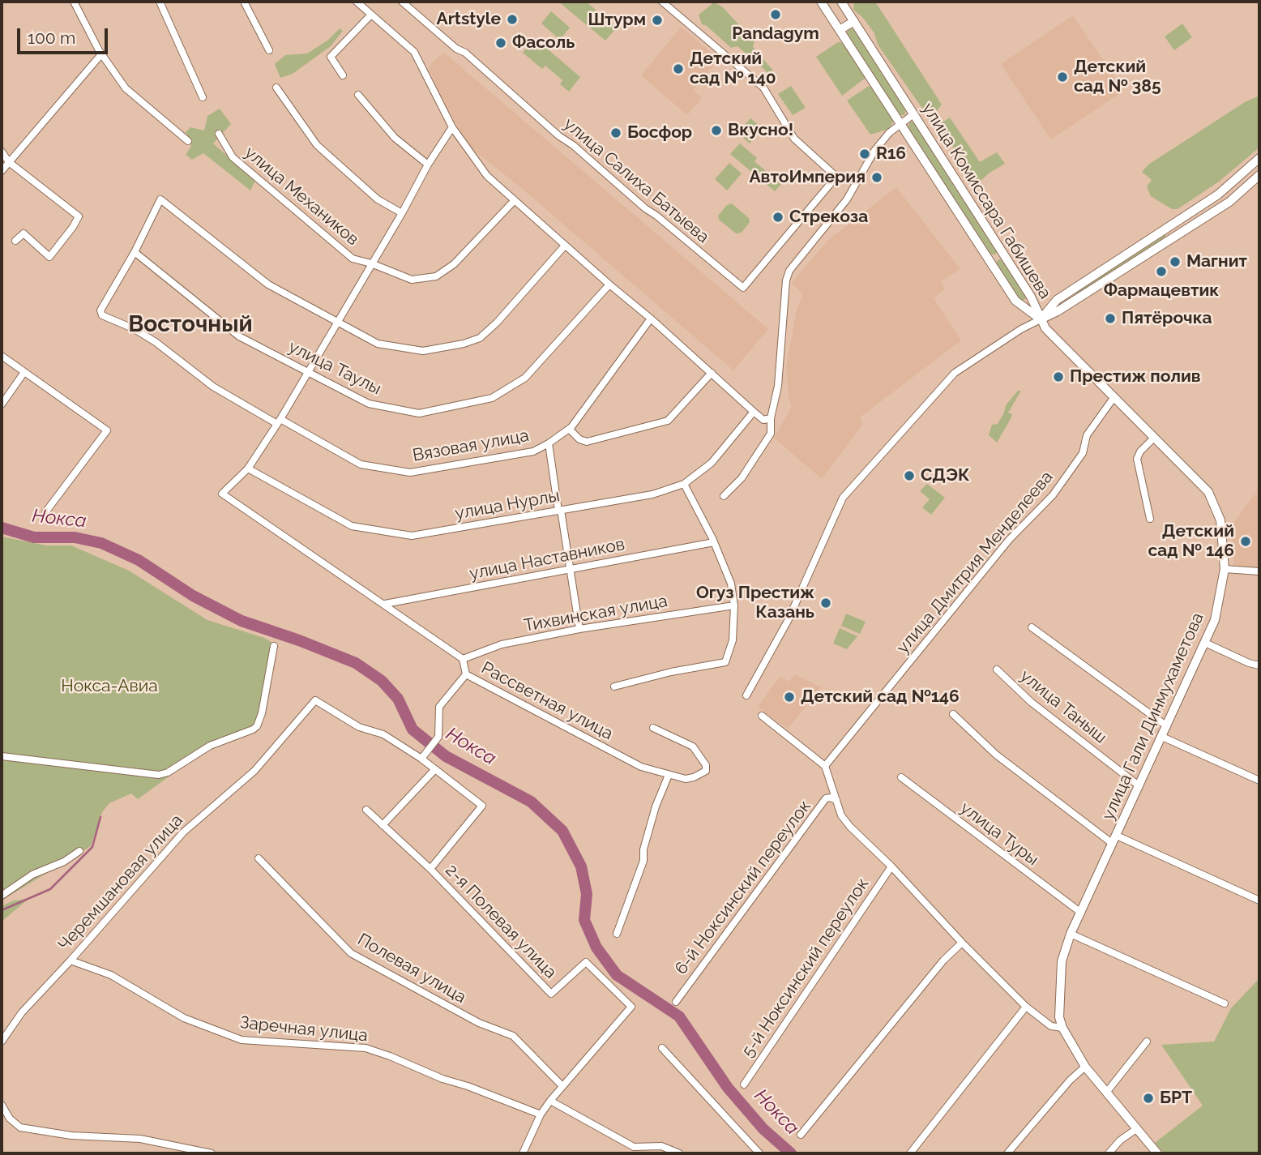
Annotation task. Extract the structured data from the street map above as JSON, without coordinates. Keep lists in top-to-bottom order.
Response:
{
  "streets": {
    "street": [
      "улица Салиха Батыева",
      "улица Механиков",
      "улица Комиссара Габишева",
      "улица Таулы",
      "Вязовая улица",
      "улица Нурлы",
      "улица Наставников",
      "улица Дмитрия Менделеева",
      "Тихвинская улица",
      "Рассветная улица",
      "улица Таныш",
      "улица Гали Динмухаметова",
      "улица Туры",
      "Черемшановая улица",
      "6-й Ноксинский переулок",
      "2-я Полевая улица",
      "5-й Ноксинский переулок",
      "Полевая улица",
      "Заречная улица"
    ]
  },
  "crossings": [
    ["улица Комиссара Габишева", "улица Гали Динмухаметова"],
    ["улица Таулы", "Вязовая улица"],
    ["улица Нурлы", "Рассветная улица"],
    ["улица Наставников", "Рассветная улица"],
    ["улица Дмитрия Менделеева", "улица Гали Динмухаметова"],
    ["Тихвинская улица", "Рассветная улица"],
    ["улица Таныш", "улица Гали Динмухаметова"],
    ["улица Гали Динмухаметова", "улица Туры"],
    ["Черемшановая улица", "2-я Полевая улица"],
    ["Черемшановая улица", "Заречная улица"],
    ["2-я Полевая улица", "Полевая улица"]
  ],
  "districts": ["Восточный"],
  "water": ["Нокса"],
  "parks": ["Нокса-Авиа"],
  "places": [
    "Pandagym",
    "Artstyle",
    "Штурм",
    "Фасоль",
    "Детский сад № 140",
    "Детский сад № 385",
    "Вкусно!",
    "Босфор",
    "R16",
    "АвтоИмперия",
    "Стрекоза",
    "Магнит",
    "Фармацевтик",
    "Пятёрочка",
    "Престиж полив",
    "СДЭК",
    "Детский сад № 146",
    "Огуз Престиж Казань",
    "Детский сад №146",
    "БРТ"
  ],
  "scale_bar": "100 m"
}
